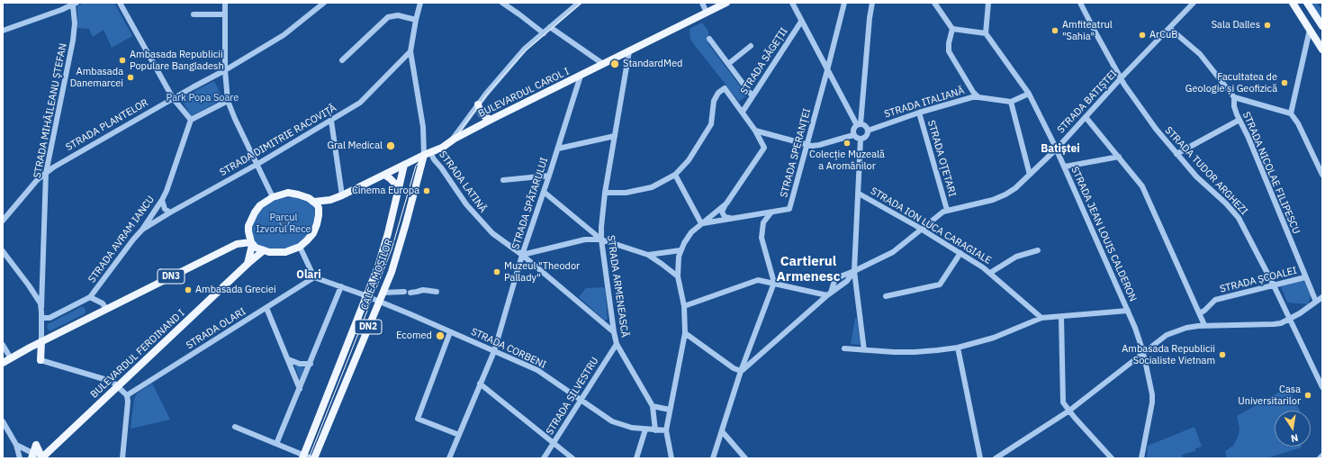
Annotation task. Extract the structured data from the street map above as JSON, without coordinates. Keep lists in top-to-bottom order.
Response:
{
  "streets": {
    "main road": [
      "BULEVARDUL CAROL I",
      "CALEA MOȘILOR",
      "DN3",
      "DN2",
      "BULEVARDUL FERDINAND I"
    ],
    "street": [
      "STRADA SĂGEȚII",
      "STRADA BATIȘTEI",
      "STRADA ITALIANĂ",
      "STRADA MIHĂILEANU ȘTEFAN",
      "STRADA PLANTELOR",
      "STRADA DIMITRIE RACOVIȚĂ",
      "STRADA SPERANȚEI",
      "STRADA OȚETARI",
      "STRADA TUDOR ARGHEZI",
      "STRADA NICOLAE FILIPESCU",
      "STRADA LATINĂ",
      "STRADA SPĂTARULUI",
      "STRADA ION LUCA CARAGIALE",
      "STRADA JEAN LOUIS CALDERON",
      "STRADA AVRAM IANCU",
      "STRADA ȘCOALEI",
      "STRADA ARMENEASCĂ",
      "STRADA OLARI",
      "STRADA CORBENI",
      "STRADA SILVESTRU"
    ]
  },
  "crossings": [
    ["BULEVARDUL CAROL I", "STRADA LATINĂ"],
    ["BULEVARDUL CAROL I", "STRADA SPĂTARULUI"],
    ["BULEVARDUL CAROL I", "CALEA MOȘILOR"],
    ["BULEVARDUL CAROL I", "DN3"],
    ["BULEVARDUL CAROL I", "STRADA ARMENEASCĂ"],
    ["BULEVARDUL CAROL I", "BULEVARDUL FERDINAND I"],
    ["STRADA BATIȘTEI", "STRADA OȚETARI"],
    ["STRADA BATIȘTEI", "STRADA TUDOR ARGHEZI"],
    ["STRADA BATIȘTEI", "STRADA NICOLAE FILIPESCU"],
    ["STRADA BATIȘTEI", "STRADA ION LUCA CARAGIALE"],
    ["STRADA BATIȘTEI", "STRADA JEAN LOUIS CALDERON"],
    ["STRADA ITALIANĂ", "STRADA OȚETARI"],
    ["STRADA MIHĂILEANU ȘTEFAN", "STRADA PLANTELOR"],
    ["STRADA MIHĂILEANU ȘTEFAN", "STRADA AVRAM IANCU"],
    ["STRADA MIHĂILEANU ȘTEFAN", "DN3"],
    ["STRADA DIMITRIE RACOVIȚĂ", "STRADA AVRAM IANCU"],
    ["STRADA TUDOR ARGHEZI", "STRADA ȘCOALEI"],
    ["STRADA NICOLAE FILIPESCU", "STRADA ȘCOALEI"],
    ["STRADA LATINĂ", "STRADA SPĂTARULUI"],
    ["STRADA LATINĂ", "CALEA MOȘILOR"],
    ["STRADA LATINĂ", "STRADA ARMENEASCĂ"],
    ["STRADA SPĂTARULUI", "STRADA CORBENI"],
    ["CALEA MOȘILOR", "STRADA CORBENI"],
    ["DN3", "BULEVARDUL FERDINAND I"],
    ["STRADA ARMENEASCĂ", "STRADA CORBENI"],
    ["STRADA ARMENEASCĂ", "STRADA SILVESTRU"],
    ["STRADA CORBENI", "STRADA SILVESTRU"]
  ],
  "districts": ["Batiștei", "Cartierul Armenesc", "Olari"],
  "parks": ["Park Popa Soare", "Parcul Izvorul Rece"],
  "places": [
    "Sala Dalles",
    "Amfiteatrul \"Sahia\"",
    "ArCuB",
    "Ambasada Republicii Populare Bangladesh",
    "StandardMed",
    "Ambasada Danemarcei",
    "Facultatea de Geologie și Geofizică",
    "Colecție Muzeală a Aromânilor",
    "Gral Medical",
    "Cinema Europa",
    "Muzeul \"Theodor Pallady\"",
    "Ambasada Greciei",
    "Ecomed",
    "Ambasada Republicii Socialiste Vietnam",
    "Casa Universitarilor"
  ],
  "north": "bottom"
}
